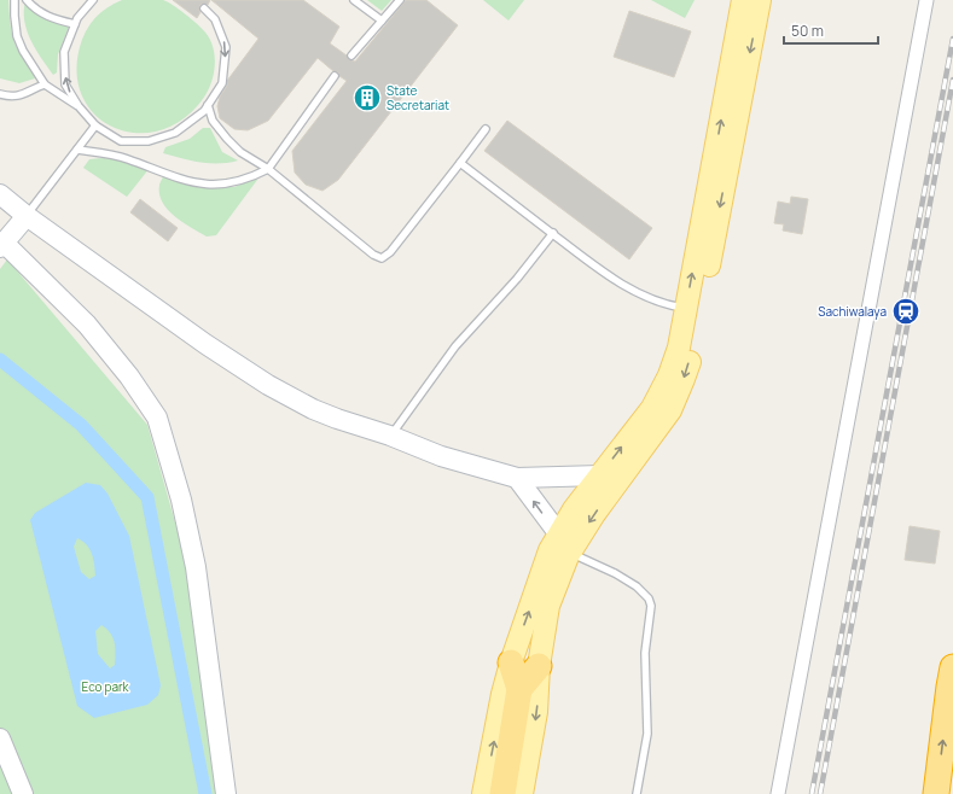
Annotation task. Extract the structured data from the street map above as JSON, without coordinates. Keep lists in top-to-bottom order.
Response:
{
  "parks": ["Eco park"],
  "places": {
    "building": ["State Secretariat"],
    "station": ["Sachiwalaya"]
  },
  "scale_bar": "50 m"
}
